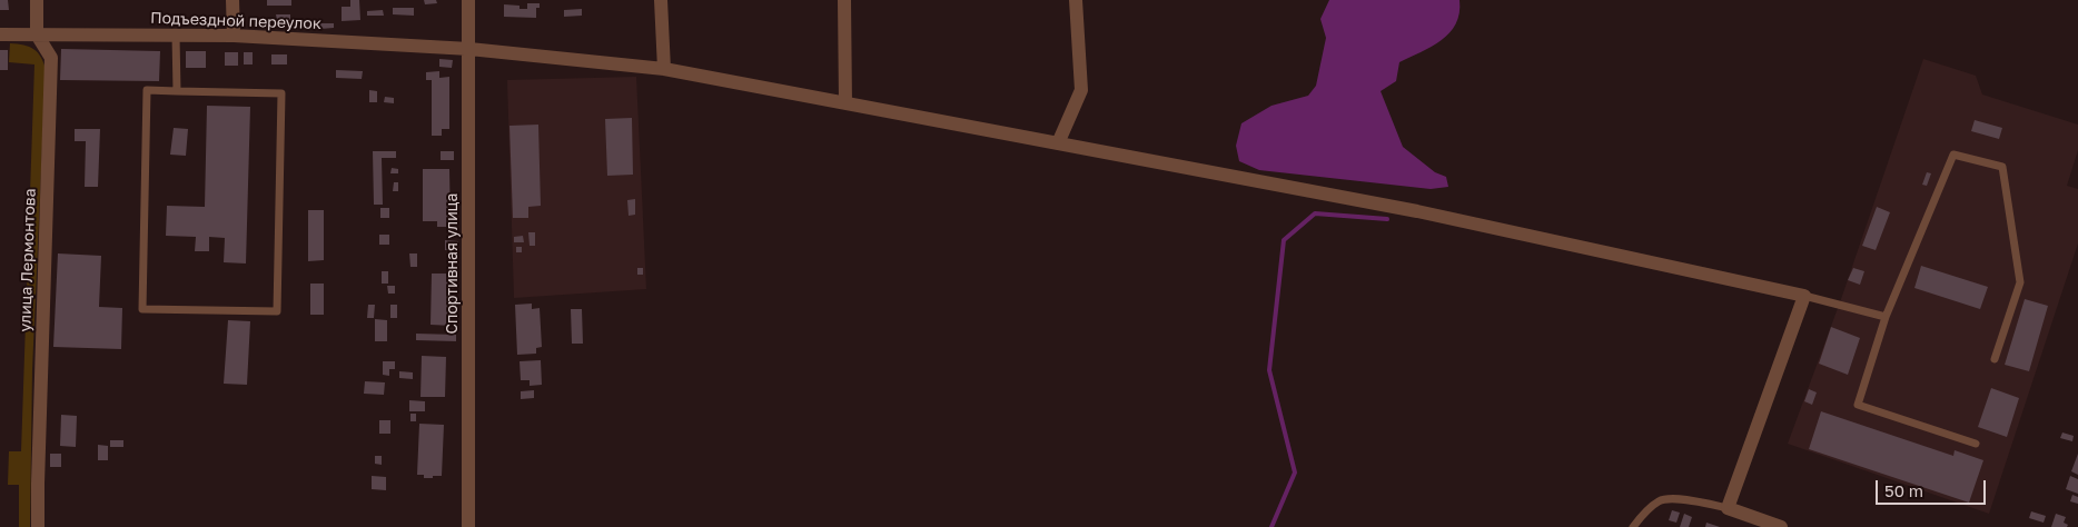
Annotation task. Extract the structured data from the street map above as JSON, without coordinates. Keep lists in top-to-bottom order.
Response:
{
  "streets": {
    "street": ["Подъездной переулок", "улица Лермонтова", "Спортивная улица"]
  },
  "crossings": [
    ["Подъездной переулок", "улица Лермонтова"],
    ["Подъездной переулок", "Спортивная улица"]
  ],
  "scale_bar": "50 m"
}
